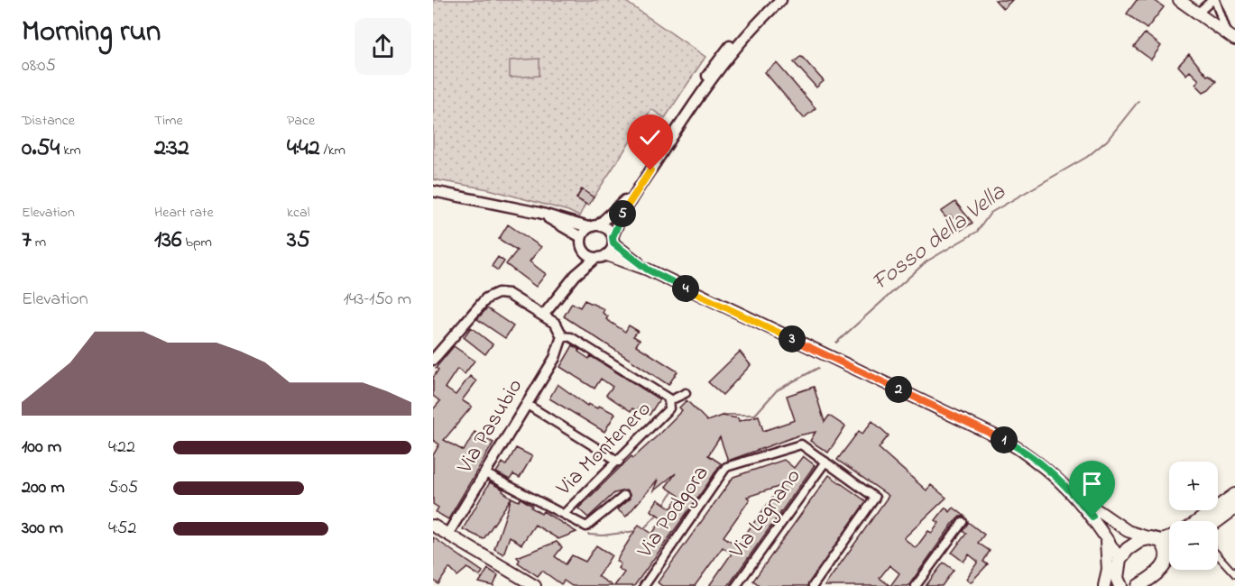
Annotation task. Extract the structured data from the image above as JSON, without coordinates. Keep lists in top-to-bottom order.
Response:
{
  "streets": {
    "street": [
      "Via Pasubio",
      "Via Montenero",
      "Via Podgora",
      "Via Legnano"
    ]
  },
  "crossings": [
    ["Via Podgora", "Via Legnano"]
  ],
  "water": ["Fosso della Vella"],
  "page": {
    "heading": ["Morning run", "08:05"],
    "stats": [
      ["Distance", "0.54 km"],
      ["Time", "2:32"],
      ["Pace", "4:42 /km"],
      ["Elevation", "7 m"],
      ["Heart rate", "136 bpm"],
      ["kcal", "35"]
    ],
    "pins": [
      "5",
      "4",
      "3",
      "2",
      "1"
    ],
    "chart": ["Elevation", "143–150 m"],
    "list": [
      {
        "name": "100 m",
        "note": "4:22"
      },
      {
        "name": "200 m",
        "note": "5:05"
      },
      {
        "name": "300 m",
        "note": "4:52"
      }
    ],
    "map_buttons": ["+", "−"]
  }
}
